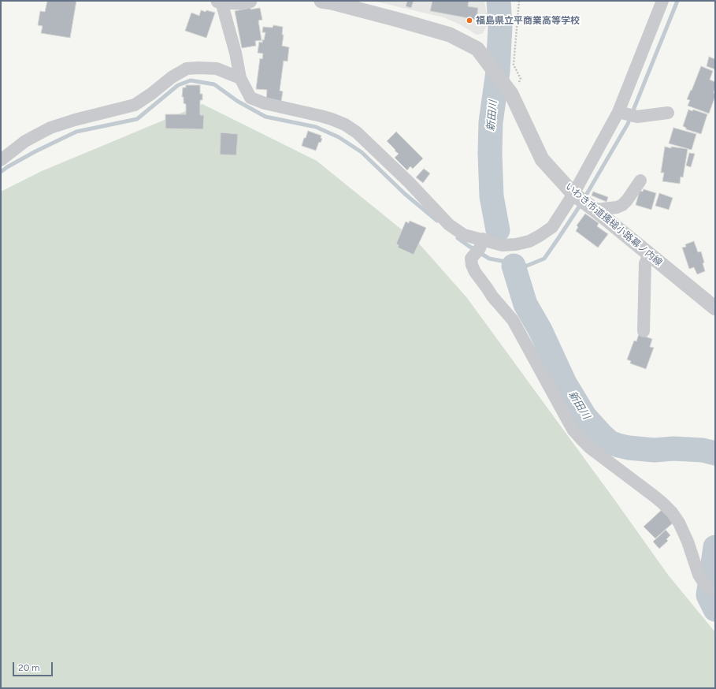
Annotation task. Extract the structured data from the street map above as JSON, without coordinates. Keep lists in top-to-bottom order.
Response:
{
  "streets": {
    "street": ["いわき市道搔槌小路幕ノ内線"]
  },
  "water": ["新田川"],
  "places": ["福島県立平商業高等学校"],
  "scale_bar": "20 m"
}
